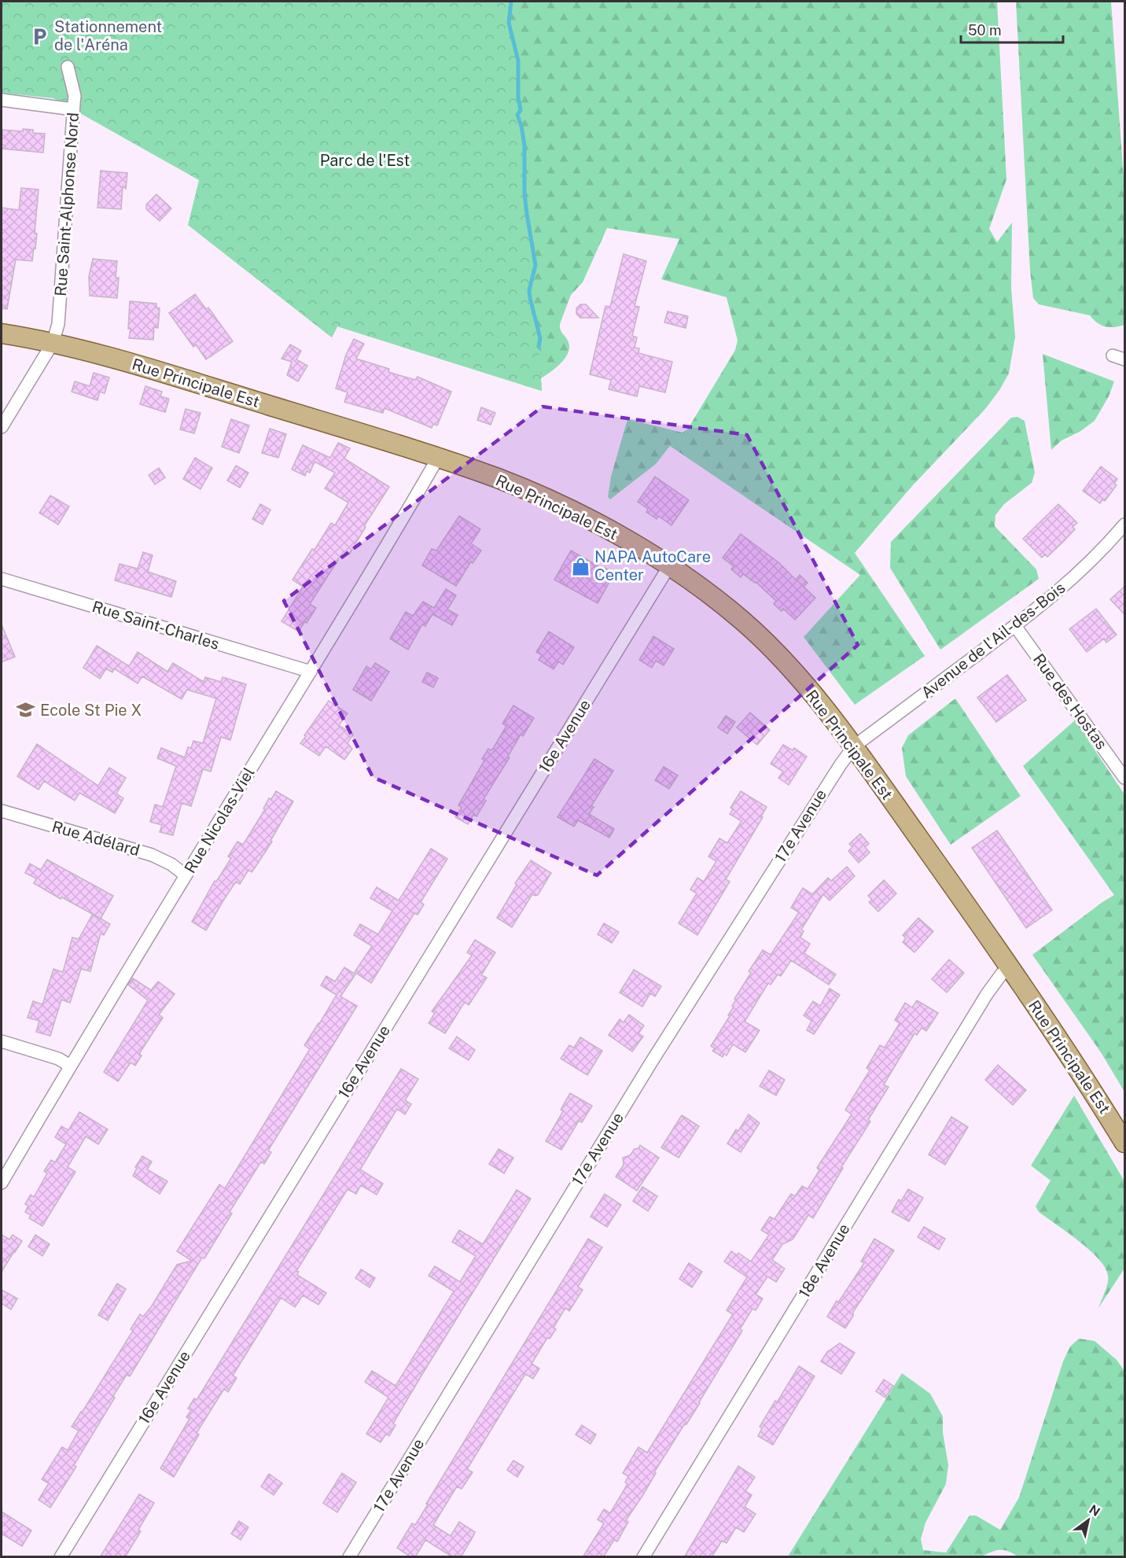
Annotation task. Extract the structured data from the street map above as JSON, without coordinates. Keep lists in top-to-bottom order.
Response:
{
  "streets": {
    "main road": ["Rue Principale Est"],
    "street": [
      "Rue Saint-Alphonse Nord",
      "Rue Saint-Charles",
      "Avenue de l'Ail-des-Bois",
      "Rue des Hostas",
      "16e Avenue",
      "Rue Nicolas-Viel",
      "17e Avenue",
      "Rue Adélard",
      "18e Avenue"
    ]
  },
  "crossings": [
    ["Rue Saint-Alphonse Nord", "Rue Principale Est"],
    ["Rue Principale Est", "Avenue de l'Ail-des-Bois"],
    ["Rue Principale Est", "16e Avenue"],
    ["Rue Principale Est", "Rue Nicolas-Viel"],
    ["Rue Principale Est", "17e Avenue"],
    ["Rue Principale Est", "18e Avenue"],
    ["Rue Saint-Charles", "Rue Nicolas-Viel"],
    ["Avenue de l'Ail-des-Bois", "Rue des Hostas"],
    ["Avenue de l'Ail-des-Bois", "17e Avenue"],
    ["Rue Nicolas-Viel", "Rue Adélard"]
  ],
  "parks": ["Parc de l'Est"],
  "places": {
    "parking": ["Stationnement de l'Aréna"],
    "shop": ["NAPA AutoCare Center"],
    "school or university": ["Ecole St Pie X"]
  },
  "scale_bar": "50 m",
  "north": "top right"
}
